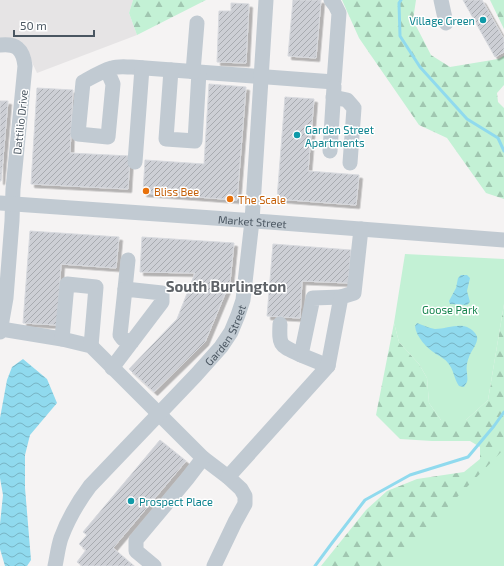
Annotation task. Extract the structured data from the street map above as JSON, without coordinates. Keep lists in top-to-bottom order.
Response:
{
  "streets": {
    "street": ["Dattilio Drive", "Market Street", "Garden Street"]
  },
  "crossings": [
    ["Dattilio Drive", "Market Street"],
    ["Market Street", "Garden Street"]
  ],
  "districts": ["South Burlington"],
  "parks": ["Goose Park"],
  "places": [
    "Village Green",
    "Garden Street Apartments",
    "Bliss Bee",
    "The Scale",
    "Prospect Place"
  ],
  "scale_bar": "50 m"
}
